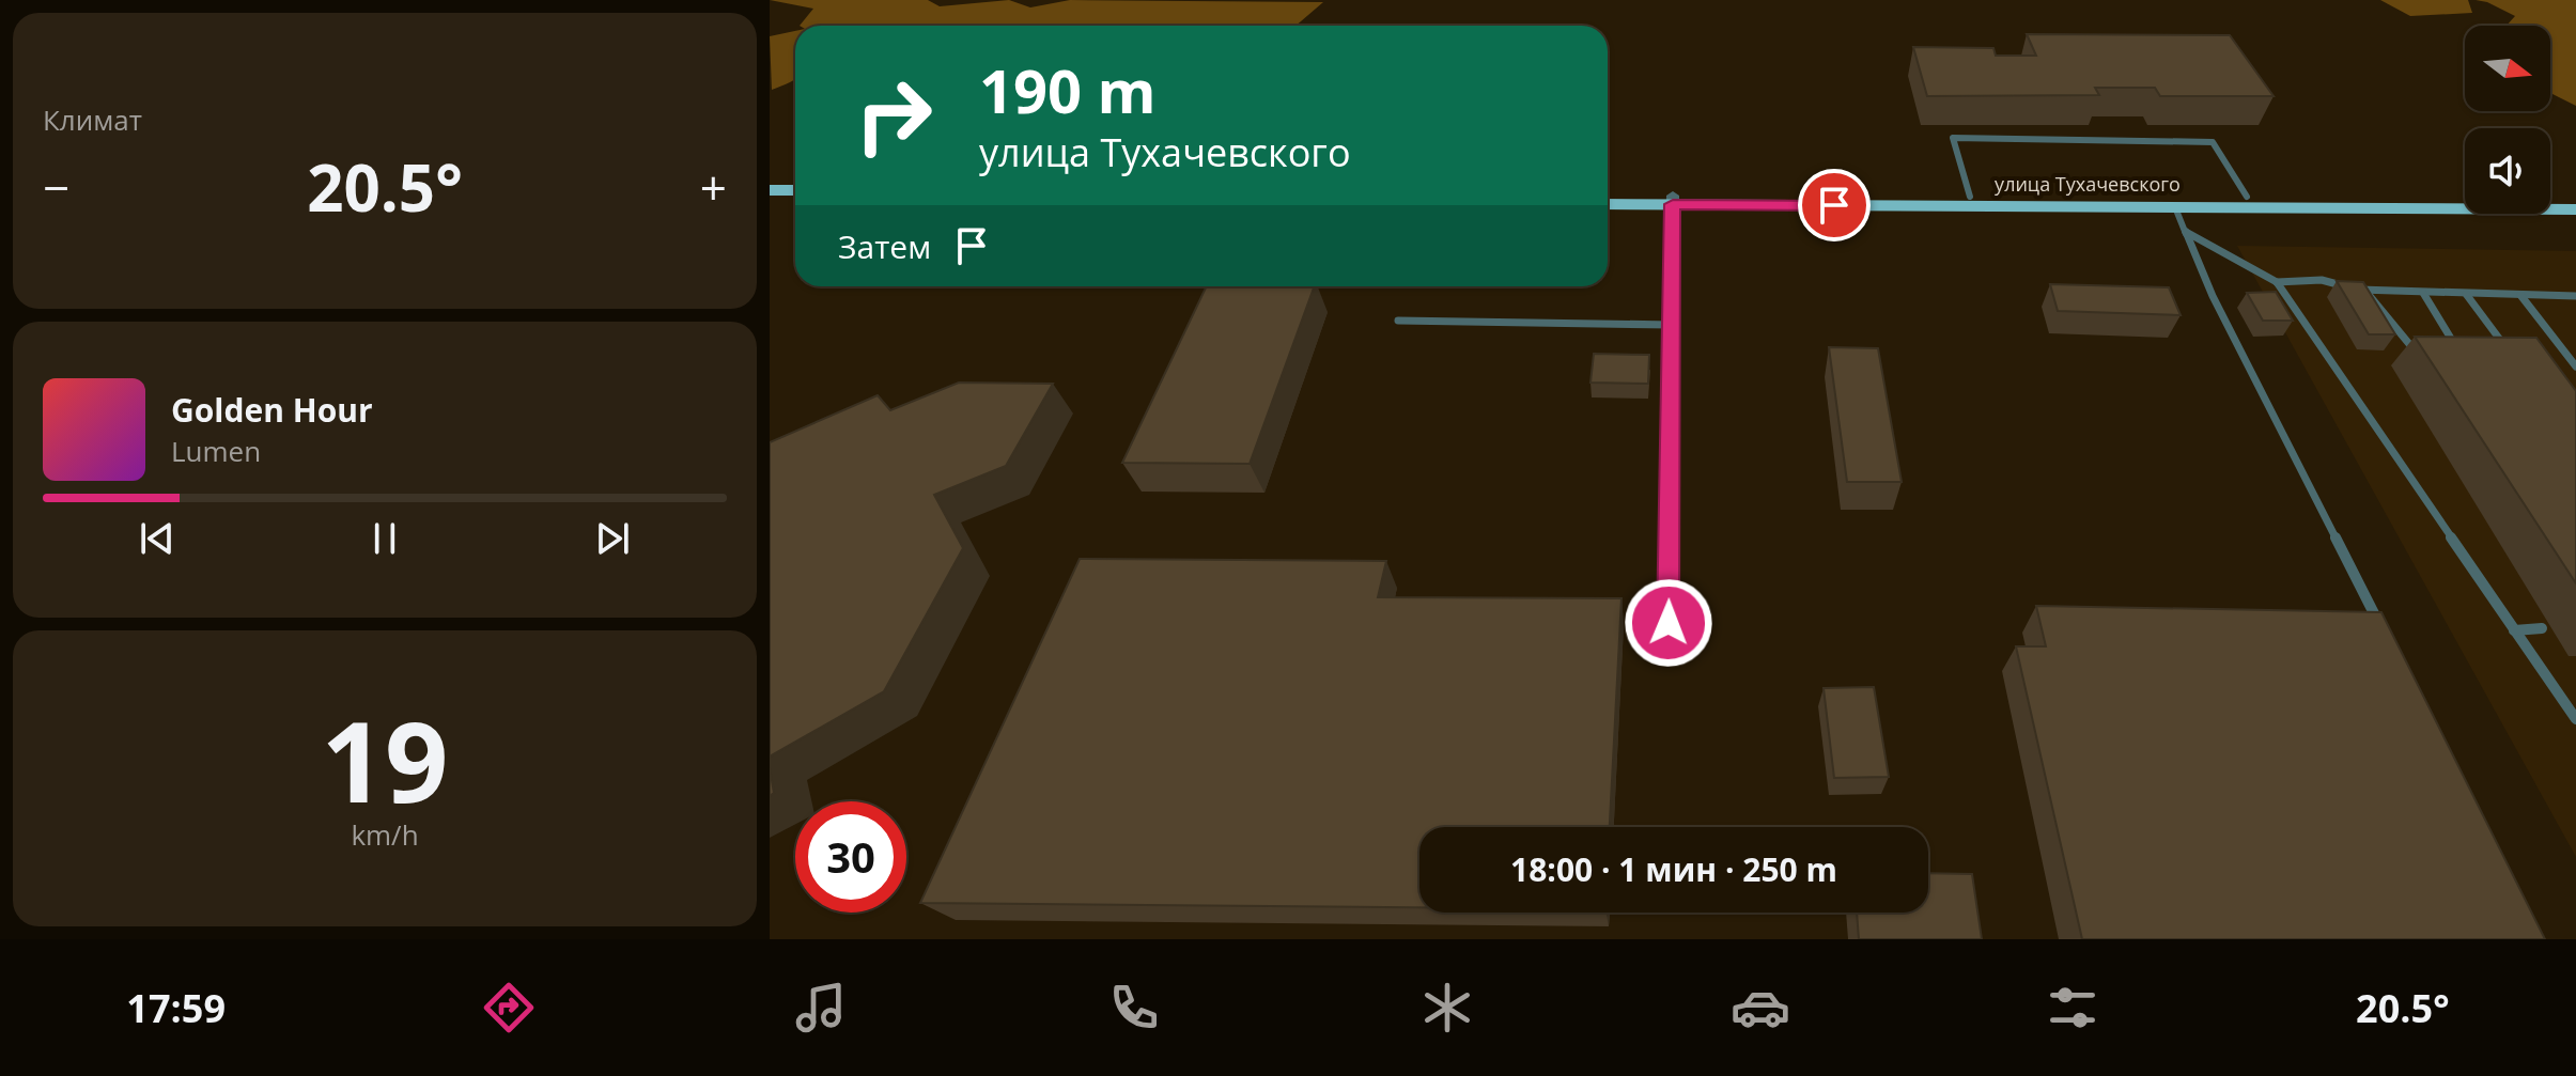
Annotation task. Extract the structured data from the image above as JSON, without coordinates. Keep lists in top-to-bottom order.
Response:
{
  "streets": {
    "main road": ["улица Тухачевского"]
  },
  "north": "right",
  "page": {
    "tile": [
      "Климат",
      ["19", "km/h"]
    ],
    "turn": ["190 m", "улица Тухачевского"],
    "heat": ["−", "20.5°", "+"],
    "then": "Затем",
    "song": ["Golden Hour", "Lumen"],
    "limit": "30",
    "trip": "18:00 · 1 мин · 250 m",
    "tabs": ["17:59", "20.5°"]
  }
}
